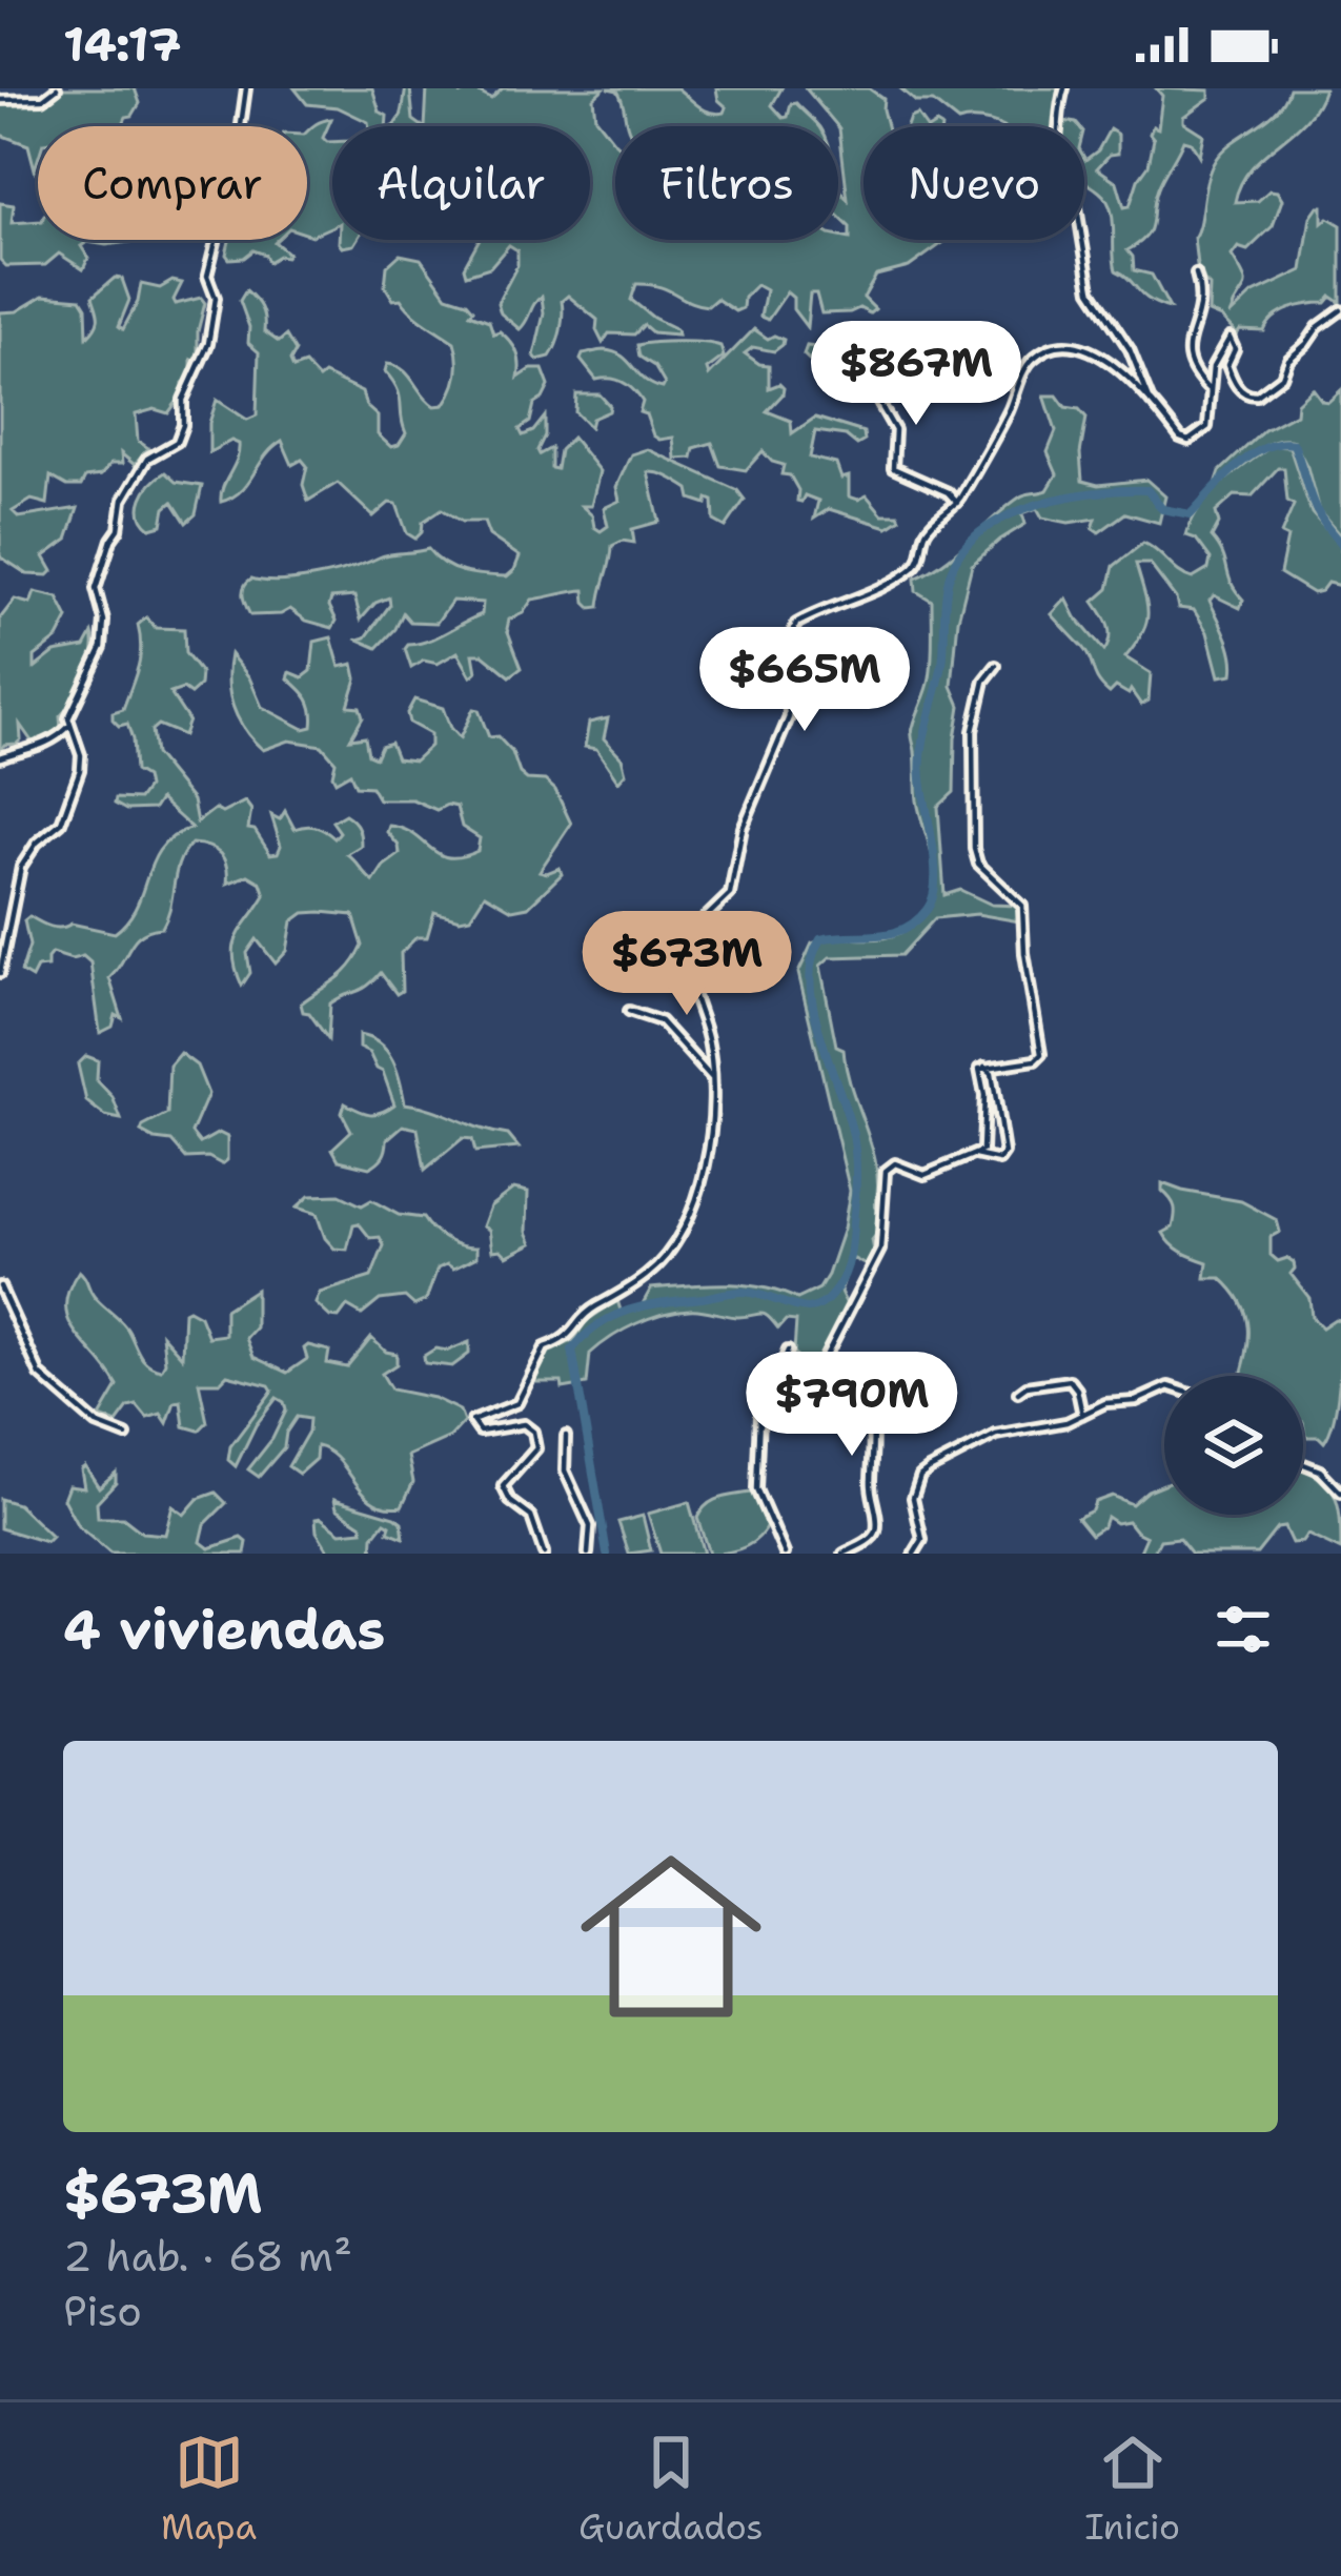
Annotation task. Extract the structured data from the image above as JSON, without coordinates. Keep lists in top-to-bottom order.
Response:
{
  "page": {
    "status": "14:17",
    "chip": [
      "Comprar",
      "Alquilar",
      "Filtros",
      "Nuevo"
    ],
    "price": [
      "$867M",
      "$665M",
      "$673M",
      "$790M"
    ],
    "heading": "4 viviendas",
    "list": [
      {
        "name": "$673M",
        "note": "2 hab. · 68 m² · Piso"
      }
    ],
    "tabs": ["Mapa", "Guardados", "Inicio"]
  }
}
